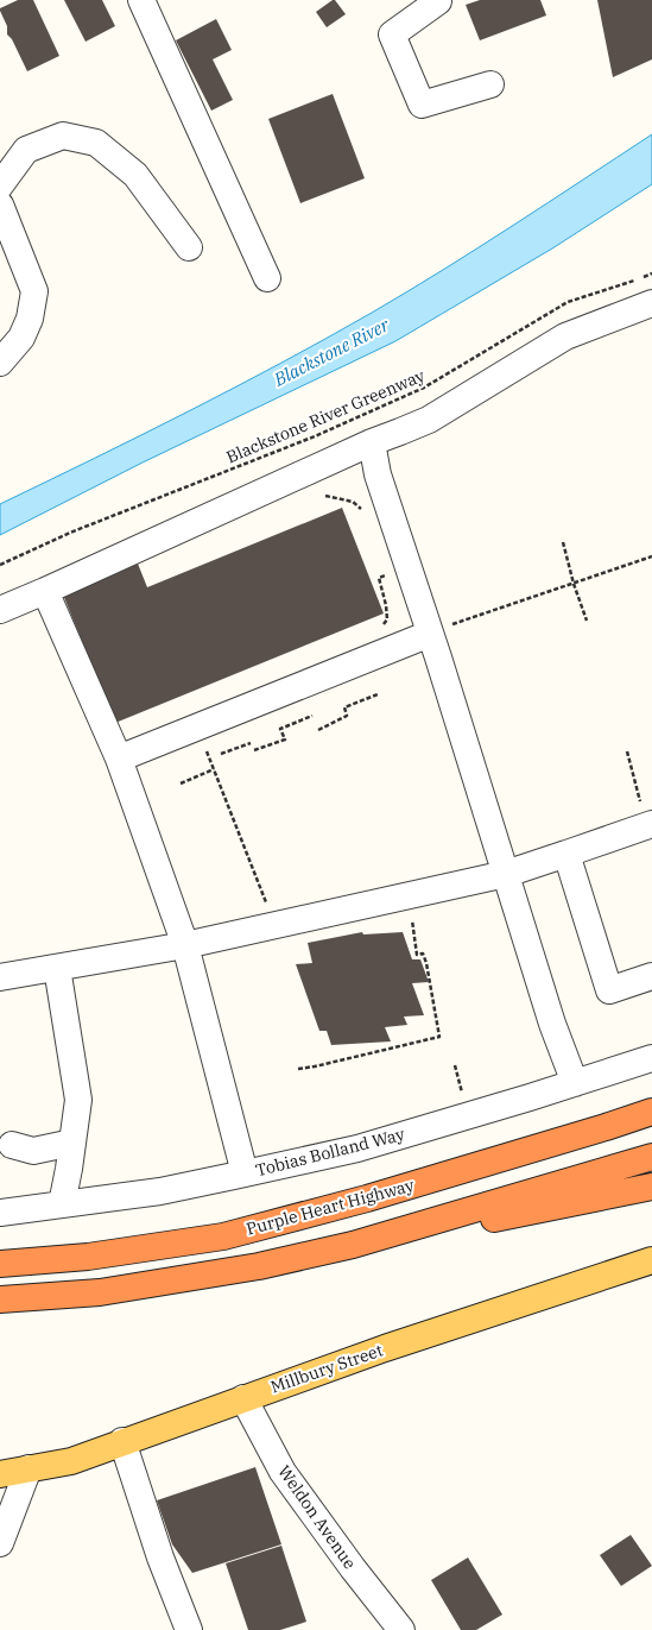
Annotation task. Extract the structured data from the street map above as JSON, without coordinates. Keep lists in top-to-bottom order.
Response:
{
  "streets": {
    "highway": ["Purple Heart Highway"],
    "main road": ["Millbury Street"],
    "street": ["Tobias Bolland Way", "Weldon Avenue"],
    "path": ["Blackstone River Greenway"]
  },
  "crossings": [
    ["Millbury Street", "Weldon Avenue"]
  ],
  "water": ["Blackstone River"]
}
